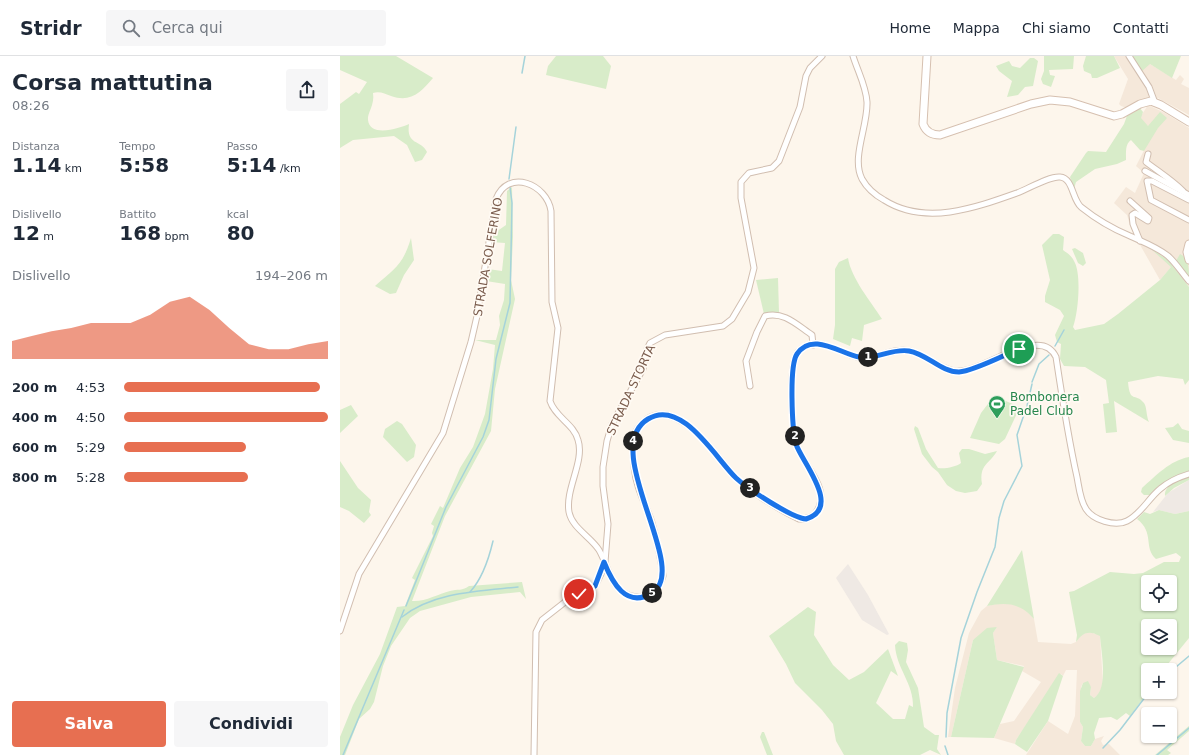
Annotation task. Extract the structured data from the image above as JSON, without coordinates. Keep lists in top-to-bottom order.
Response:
{
  "streets": {
    "street": ["STRADA SOLFERINO", "STRADA STORTA"]
  },
  "crossings": [
    ["STRADA SOLFERINO", "STRADA STORTA"]
  ],
  "places": {
    "sports": ["Bombonera Padel Club"]
  },
  "page": {
    "header": "Stridr",
    "search": "Cerca qui",
    "nav": [
      "Home",
      "Mappa",
      "Chi siamo",
      "Contatti"
    ],
    "heading": ["Corsa mattutina", "08:26"],
    "stats": [
      ["Distanza", "1.14 km"],
      ["Tempo", "5:58"],
      ["Passo", "5:14 /km"],
      ["Dislivello", "12 m"],
      ["Battito", "168 bpm"],
      ["kcal", "80"]
    ],
    "chart": ["Dislivello", "194–206 m"],
    "pins": [
      "1",
      "2",
      "4",
      "3",
      "5"
    ],
    "list": [
      {
        "name": "200 m",
        "note": "4:53"
      },
      {
        "name": "400 m",
        "note": "4:50"
      },
      {
        "name": "600 m",
        "note": "5:29"
      },
      {
        "name": "800 m",
        "note": "5:28"
      }
    ],
    "map_buttons": ["+", "−"],
    "buttons": ["Salva", "Condividi"]
  }
}
